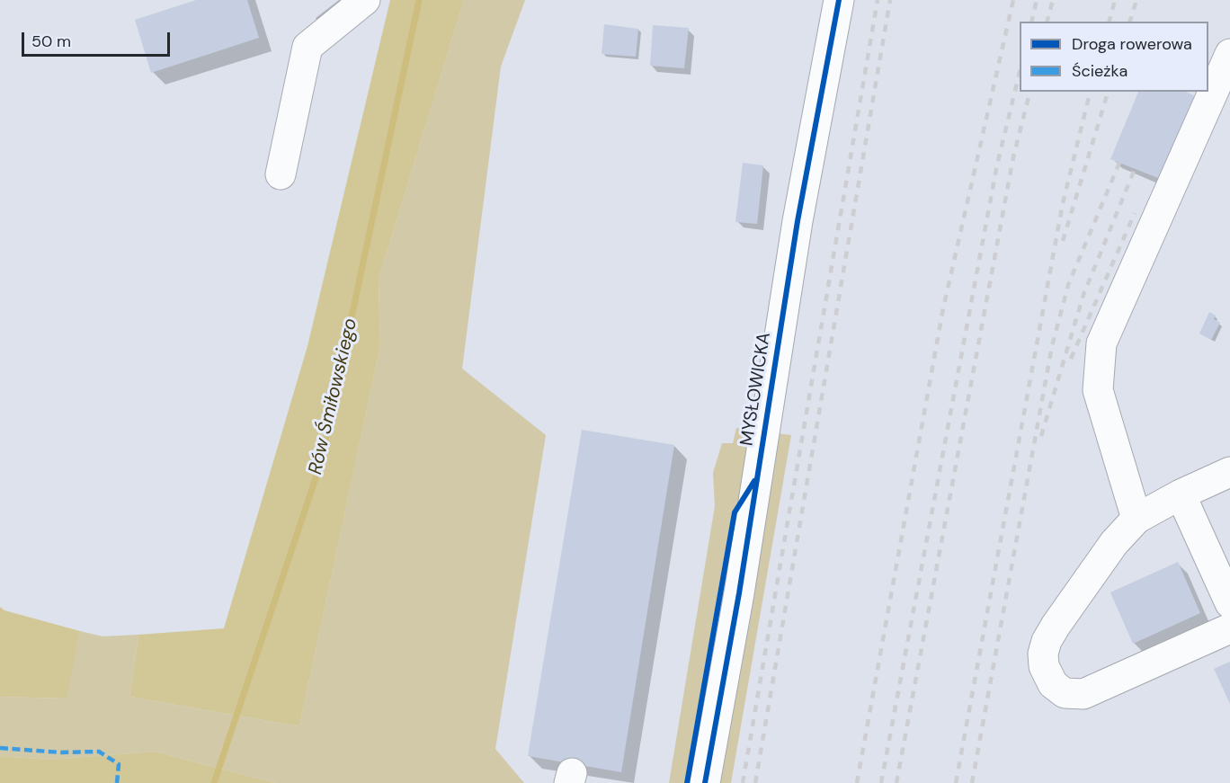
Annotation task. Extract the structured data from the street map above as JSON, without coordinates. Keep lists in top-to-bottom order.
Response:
{
  "streets": {
    "street": ["MYSŁOWICKA"]
  },
  "water": ["Rów Śmiłowskiego"],
  "legend": ["Droga rowerowa", "Ścieżka"],
  "scale_bar": "50 m"
}
